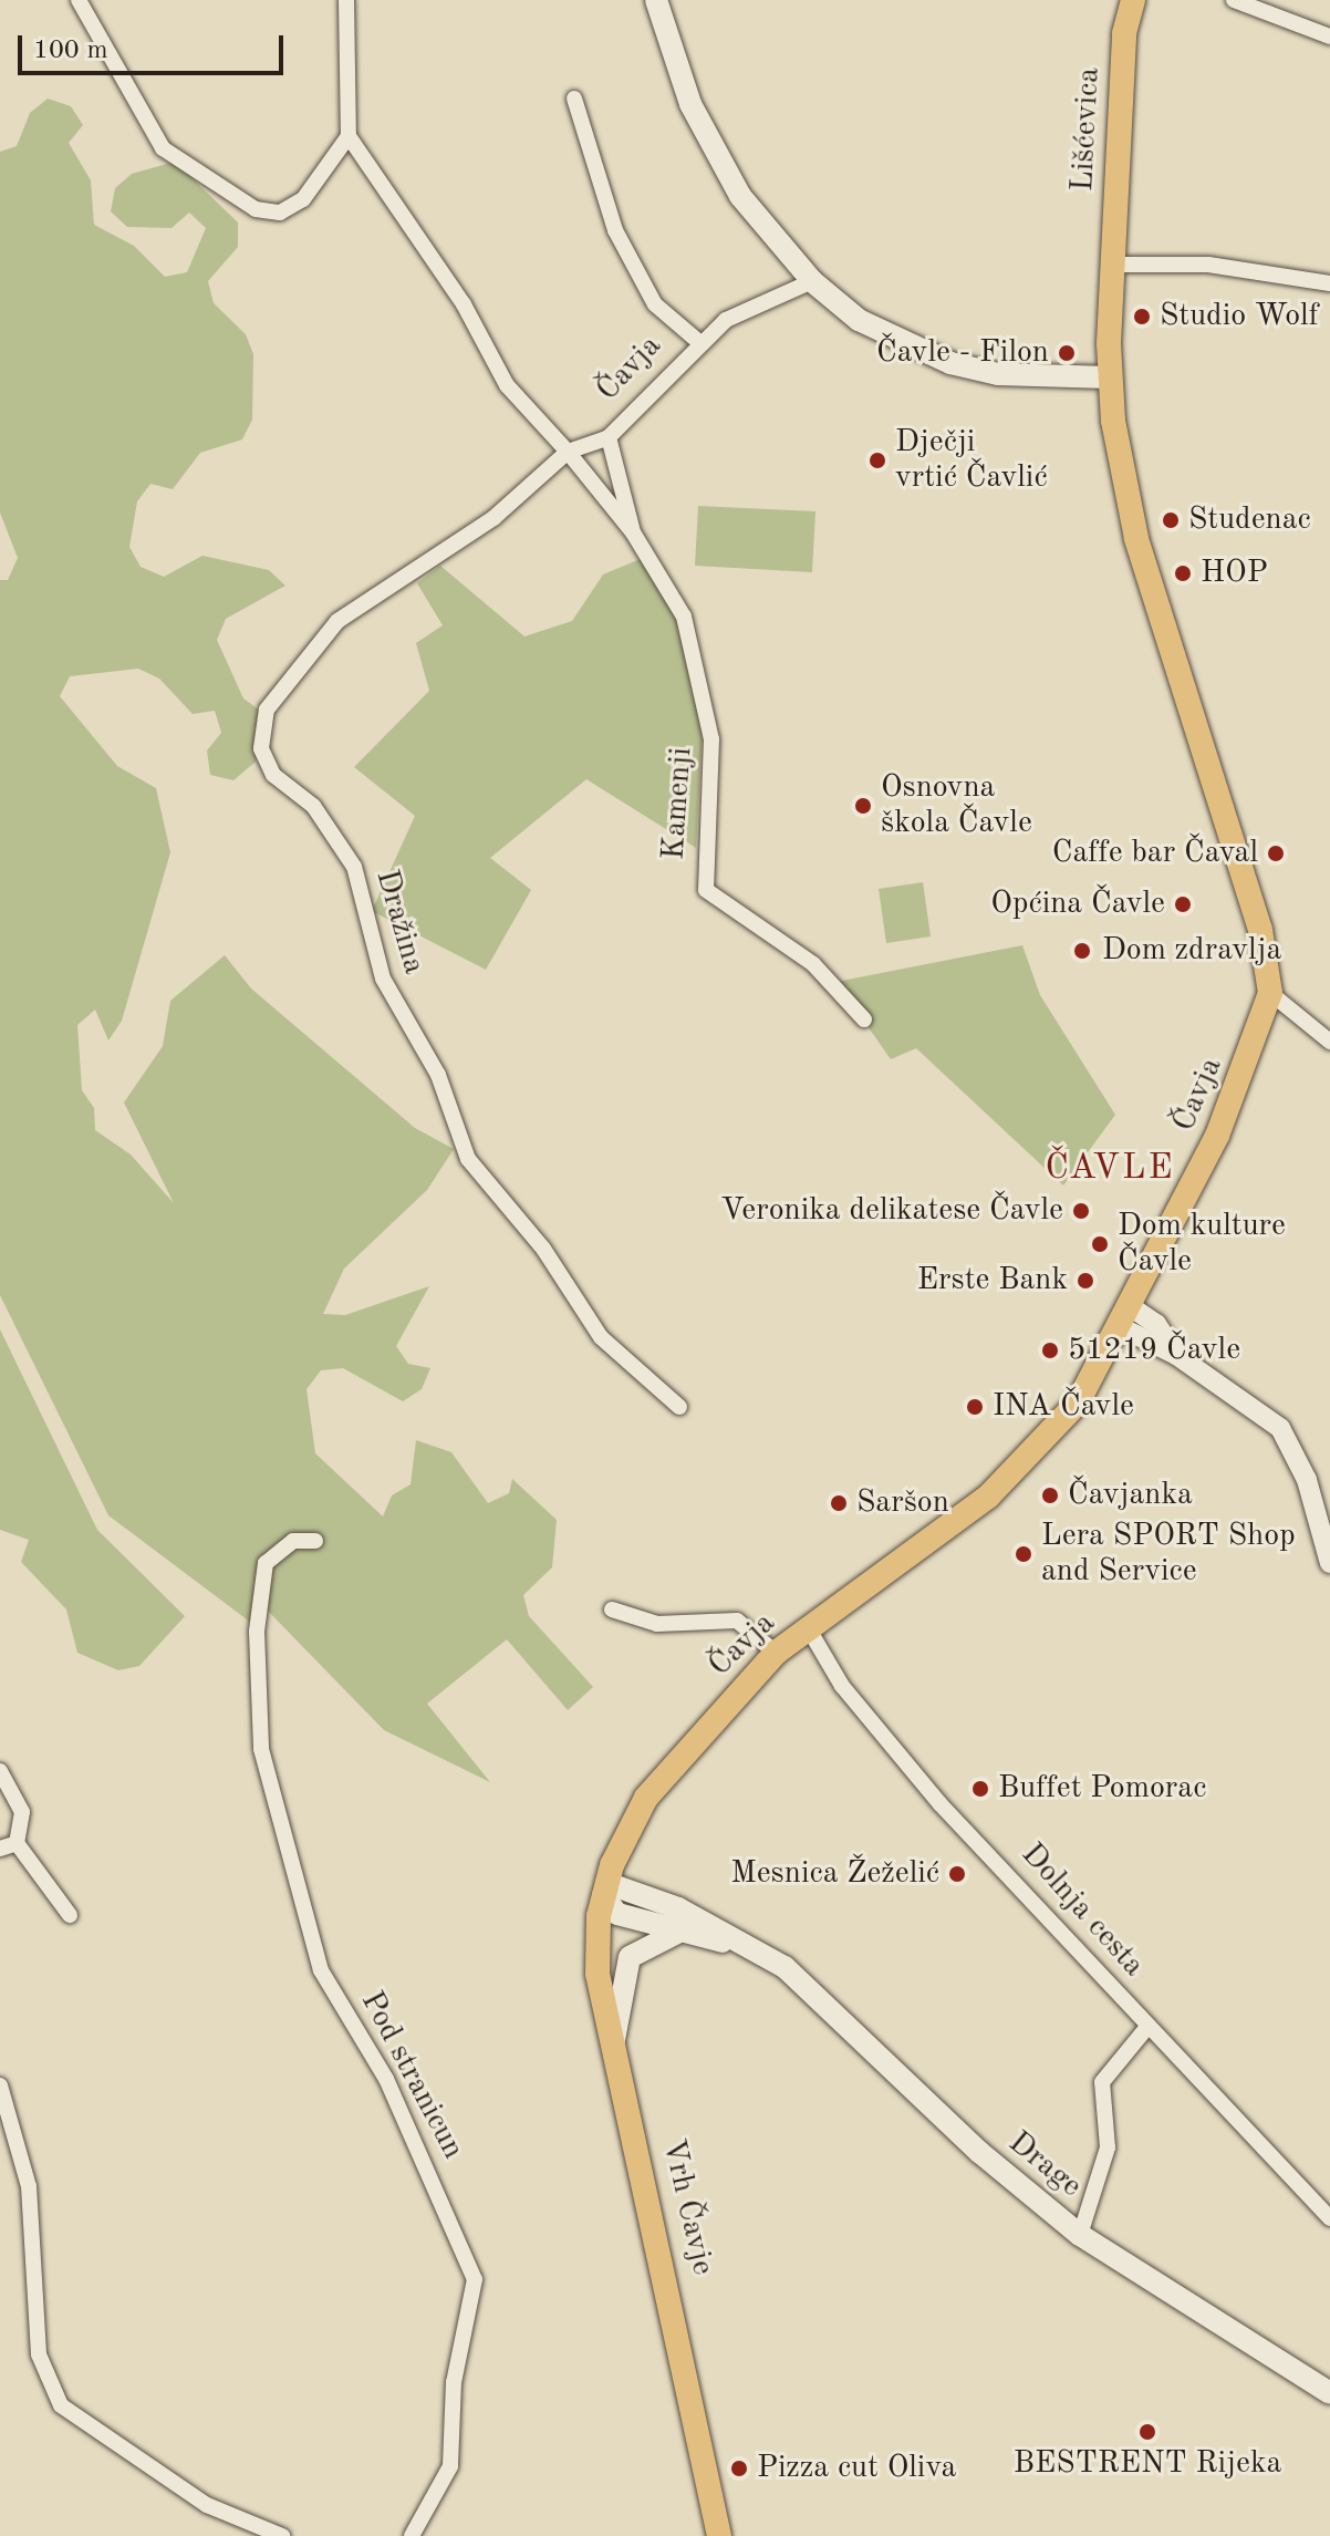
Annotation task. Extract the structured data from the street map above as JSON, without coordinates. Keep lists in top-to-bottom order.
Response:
{
  "streets": {
    "main road": [
      "Lišćevica",
      "Čavja",
      "Drage",
      "Vrh Čavje"
    ],
    "street": [
      "Kamenji",
      "Dražina",
      "Dolnja cesta",
      "Pod stranicun"
    ]
  },
  "crossings": [
    ["Lišćevica", "Čavja"],
    ["Čavja", "Kamenji"],
    ["Čavja", "Dražina"],
    ["Čavja", "Dolnja cesta"],
    ["Čavja", "Drage"],
    ["Čavja", "Vrh Čavje"],
    ["Kamenji", "Dražina"],
    ["Drage", "Vrh Čavje"]
  ],
  "districts": ["ČAVLE"],
  "places": [
    "Studio Wolf",
    "Čavle - Filon",
    "Dječji vrtić Čavlić",
    "Studenac",
    "HOP",
    "Osnovna škola Čavle",
    "Caffe bar Čaval",
    "Općina Čavle",
    "Dom zdravlja",
    "Veronika delikatese Čavle",
    "Dom kulture Čavle",
    "Erste Bank",
    "51219 Čavle",
    "INA Čavle",
    "Čavjanka",
    "Saršon",
    "Lera SPORT Shop and Service",
    "Buffet Pomorac",
    "Mesnica Žeželić",
    "BESTRENT Rijeka",
    "Pizza cut Oliva"
  ],
  "scale_bar": "100 m"
}
